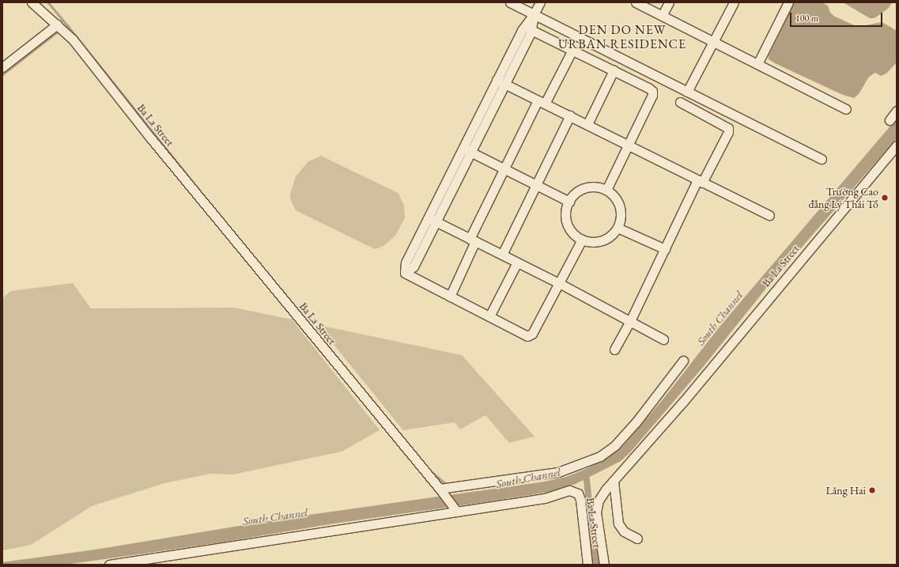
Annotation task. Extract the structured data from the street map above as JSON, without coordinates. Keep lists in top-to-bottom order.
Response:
{
  "streets": {
    "street": ["Ba La Street"]
  },
  "districts": ["DEN DO NEW URBAN RESIDENCE"],
  "water": ["South Channel"],
  "places": ["Trường Cao đẳng Lý Thái Tổ", "Lăng Hai"],
  "scale_bar": "100 m"
}
